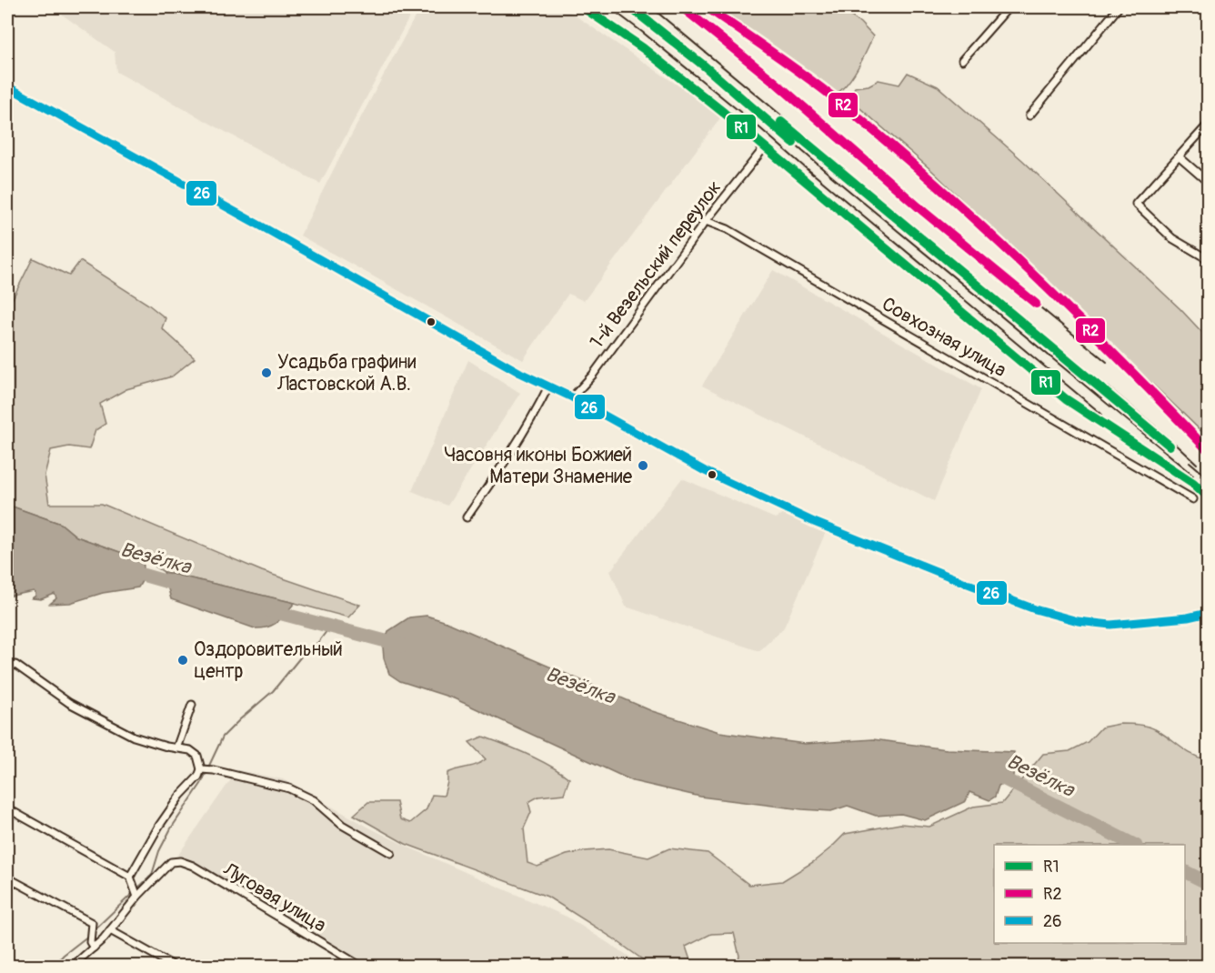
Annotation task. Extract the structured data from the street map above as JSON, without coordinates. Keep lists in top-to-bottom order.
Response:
{
  "streets": {
    "street": ["1-й Везельский переулок", "Совхозная улица", "Луговая улица"]
  },
  "crossings": [
    ["1-й Везельский переулок", "Совхозная улица"]
  ],
  "water": ["Везёлка"],
  "places": ["Усадьба графини Ластовской А.В.", "Часовня иконы Божией Матери Знамение", "Оздоровительный центр"],
  "lines": ["transit line R1", "transit line R2", "transit line 26"],
  "legend": ["R1", "R2", "26"]
}
